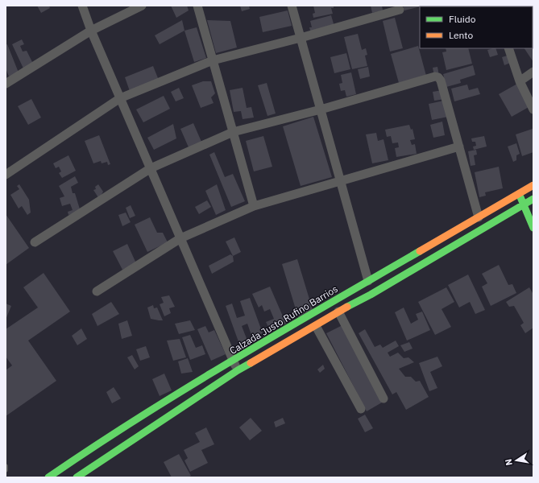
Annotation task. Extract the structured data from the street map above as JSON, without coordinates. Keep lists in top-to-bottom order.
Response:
{
  "streets": {
    "street": ["Calzada Justo Rufino Barrios"]
  },
  "legend": ["Fluido", "Lento"],
  "north": "left"
}
